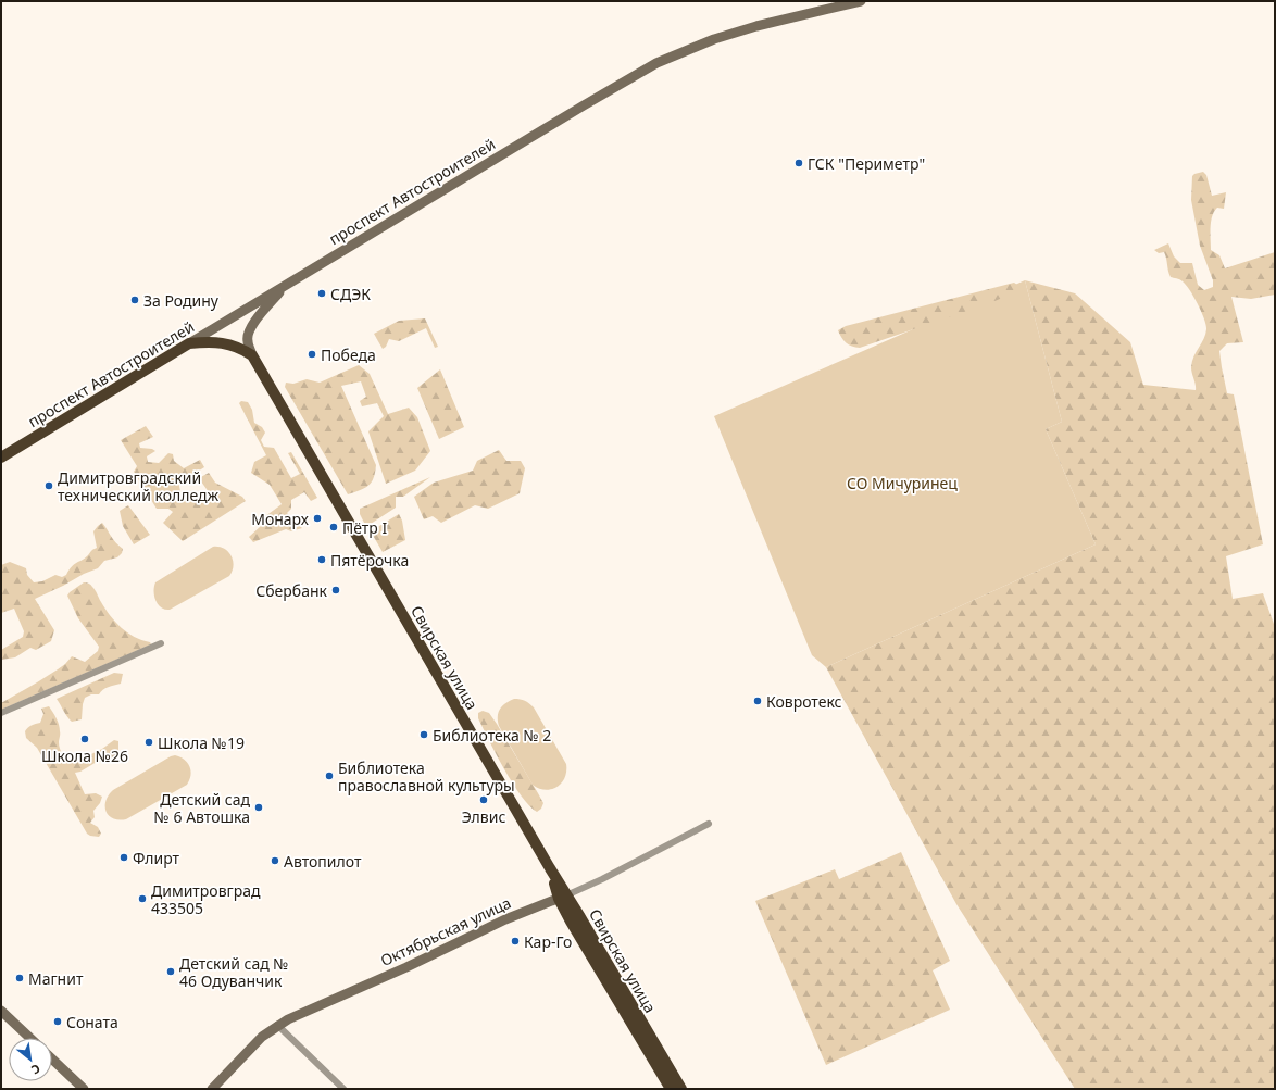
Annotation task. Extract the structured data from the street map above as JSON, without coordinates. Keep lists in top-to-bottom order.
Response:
{
  "streets": {
    "highway": ["проспект Автостроителей", "Свирская улица"],
    "main road": ["Октябрьская улица"]
  },
  "crossings": [
    ["проспект Автостроителей", "Свирская улица"],
    ["Свирская улица", "Октябрьская улица"]
  ],
  "parks": ["СО Мичуринец"],
  "places": [
    "ГСК \"Периметр\"",
    "СДЭК",
    "За Родину",
    "Победа",
    "Димитровградский технический колледж",
    "Монарх",
    "Пётр I",
    "Пятёрочка",
    "Сбербанк",
    "Ковротекс",
    "Библиотека № 2",
    "Школа №26",
    "Школа №19",
    "Библиотека православной культуры",
    "Элвис",
    "Детский сад № 6 Автошка",
    "Флирт",
    "Автопилот",
    "Димитровград 433505",
    "Кар-Го",
    "Детский сад № 46 Одуванчик",
    "Магнит",
    "Соната"
  ],
  "north": "bottom right"
}
